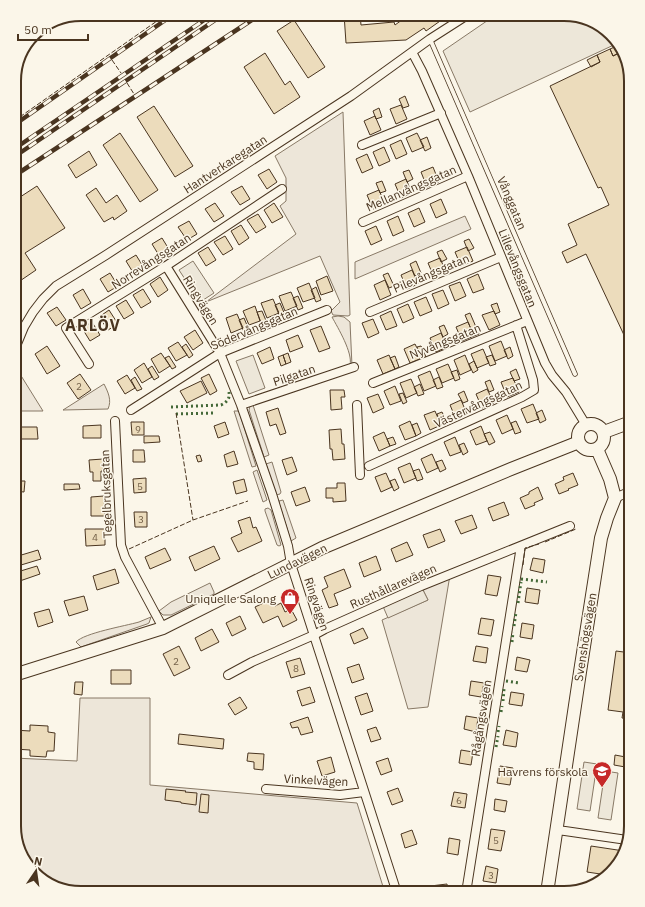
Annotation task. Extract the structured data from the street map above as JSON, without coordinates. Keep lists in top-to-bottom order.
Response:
{
  "streets": {
    "main road": ["Lundavägen", "Svenshögsvägen"],
    "street": [
      "Hantverkaregatan",
      "Mellanvångsgatan",
      "Norrevångsgatan",
      "Lillevångsgatan",
      "Pilevångsgatan",
      "Ringvägen",
      "Södervångsgatan",
      "Nyvångsgatan",
      "Pilgatan",
      "Västervångsgatan",
      "Tegelbruksgatan",
      "Rusthållarevägen",
      "Rågångsvägen",
      "Vinkelvägen"
    ],
    "lane": ["Vånggatan"]
  },
  "crossings": [
    ["Hantverkaregatan", "Vånggatan"],
    ["Hantverkaregatan", "Lillevångsgatan"],
    ["Mellanvångsgatan", "Lillevångsgatan"],
    ["Norrevångsgatan", "Ringvägen"],
    ["Lillevångsgatan", "Pilevångsgatan"],
    ["Lillevångsgatan", "Nyvångsgatan"],
    ["Lillevångsgatan", "Lundavägen"],
    ["Ringvägen", "Södervångsgatan"],
    ["Ringvägen", "Pilgatan"],
    ["Ringvägen", "Lundavägen"],
    ["Ringvägen", "Rusthållarevägen"],
    ["Ringvägen", "Vinkelvägen"],
    ["Nyvångsgatan", "Västervångsgatan"],
    ["Tegelbruksgatan", "Lundavägen"],
    ["Rusthållarevägen", "Rågångsvägen"]
  ],
  "districts": ["ARLÖV"],
  "places": {
    "shop": ["Uniquelle Salong"],
    "school or university": ["Havrens förskola"]
  },
  "house_numbers": [
    "2",
    "9",
    "5",
    "3",
    "4",
    "2",
    "8",
    "6",
    "5",
    "3"
  ],
  "scale_bar": "50 m",
  "north": "top"
}
